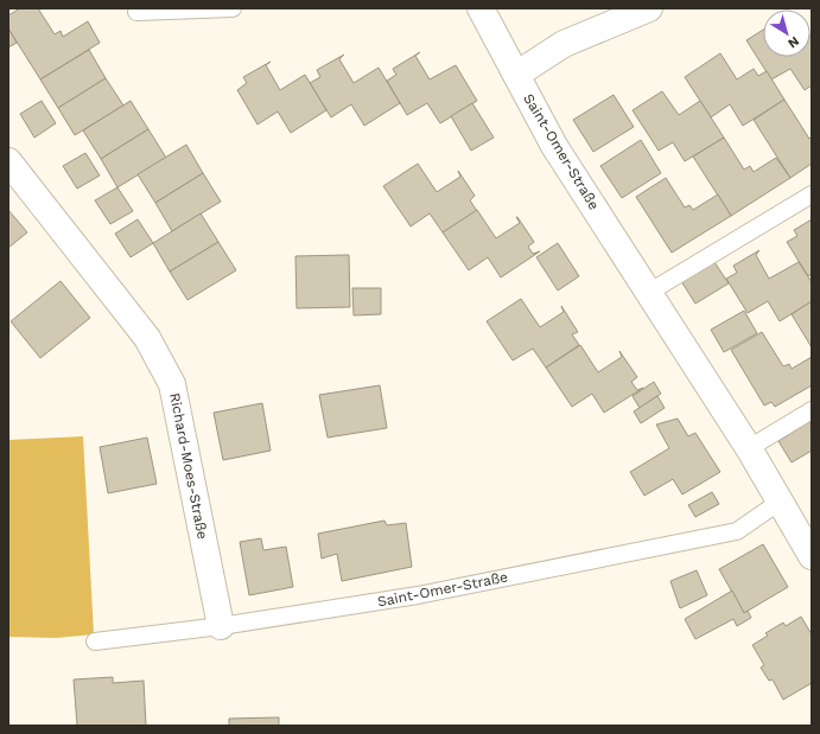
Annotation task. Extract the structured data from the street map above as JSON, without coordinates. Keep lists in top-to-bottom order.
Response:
{
  "streets": {
    "street": ["Saint-Omer-Straße", "Richard-Moes-Straße"]
  },
  "crossings": [
    ["Saint-Omer-Straße", "Richard-Moes-Straße"]
  ],
  "north": "bottom right"
}
